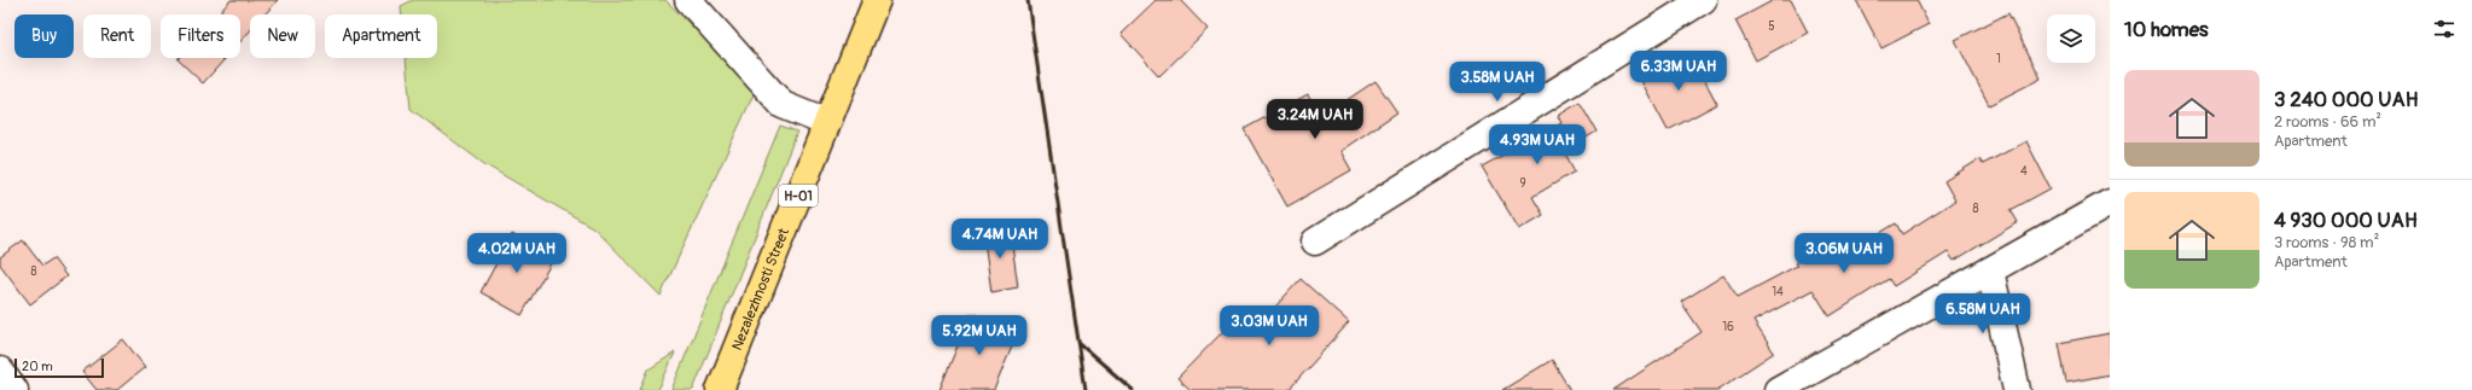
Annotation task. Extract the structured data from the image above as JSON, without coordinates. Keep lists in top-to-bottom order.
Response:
{
  "streets": {
    "main road": ["Н-01", "Nezalezhnosti Street"]
  },
  "house_numbers": [
    "5",
    "1",
    "4",
    "9",
    "8",
    "8",
    "14",
    "16"
  ],
  "scale_bar": "20 m",
  "page": {
    "heading": "10 homes",
    "chip": [
      "Buy",
      "Rent",
      "Filters",
      "New",
      "Apartment"
    ],
    "price": [
      "6.33M UAH",
      "3.58M UAH",
      "3.24M UAH",
      "4.93M UAH",
      "4.74M UAH",
      "4.02M UAH",
      "3.06M UAH",
      "6.58M UAH",
      "3.03M UAH",
      "5.92M UAH"
    ],
    "list": [
      {
        "name": "3 240 000 UAH",
        "note": "2 rooms · 66 m² · Apartment"
      },
      {
        "name": "4 930 000 UAH",
        "note": "3 rooms · 98 m² · Apartment"
      }
    ],
    "scale": "20 m"
  }
}
